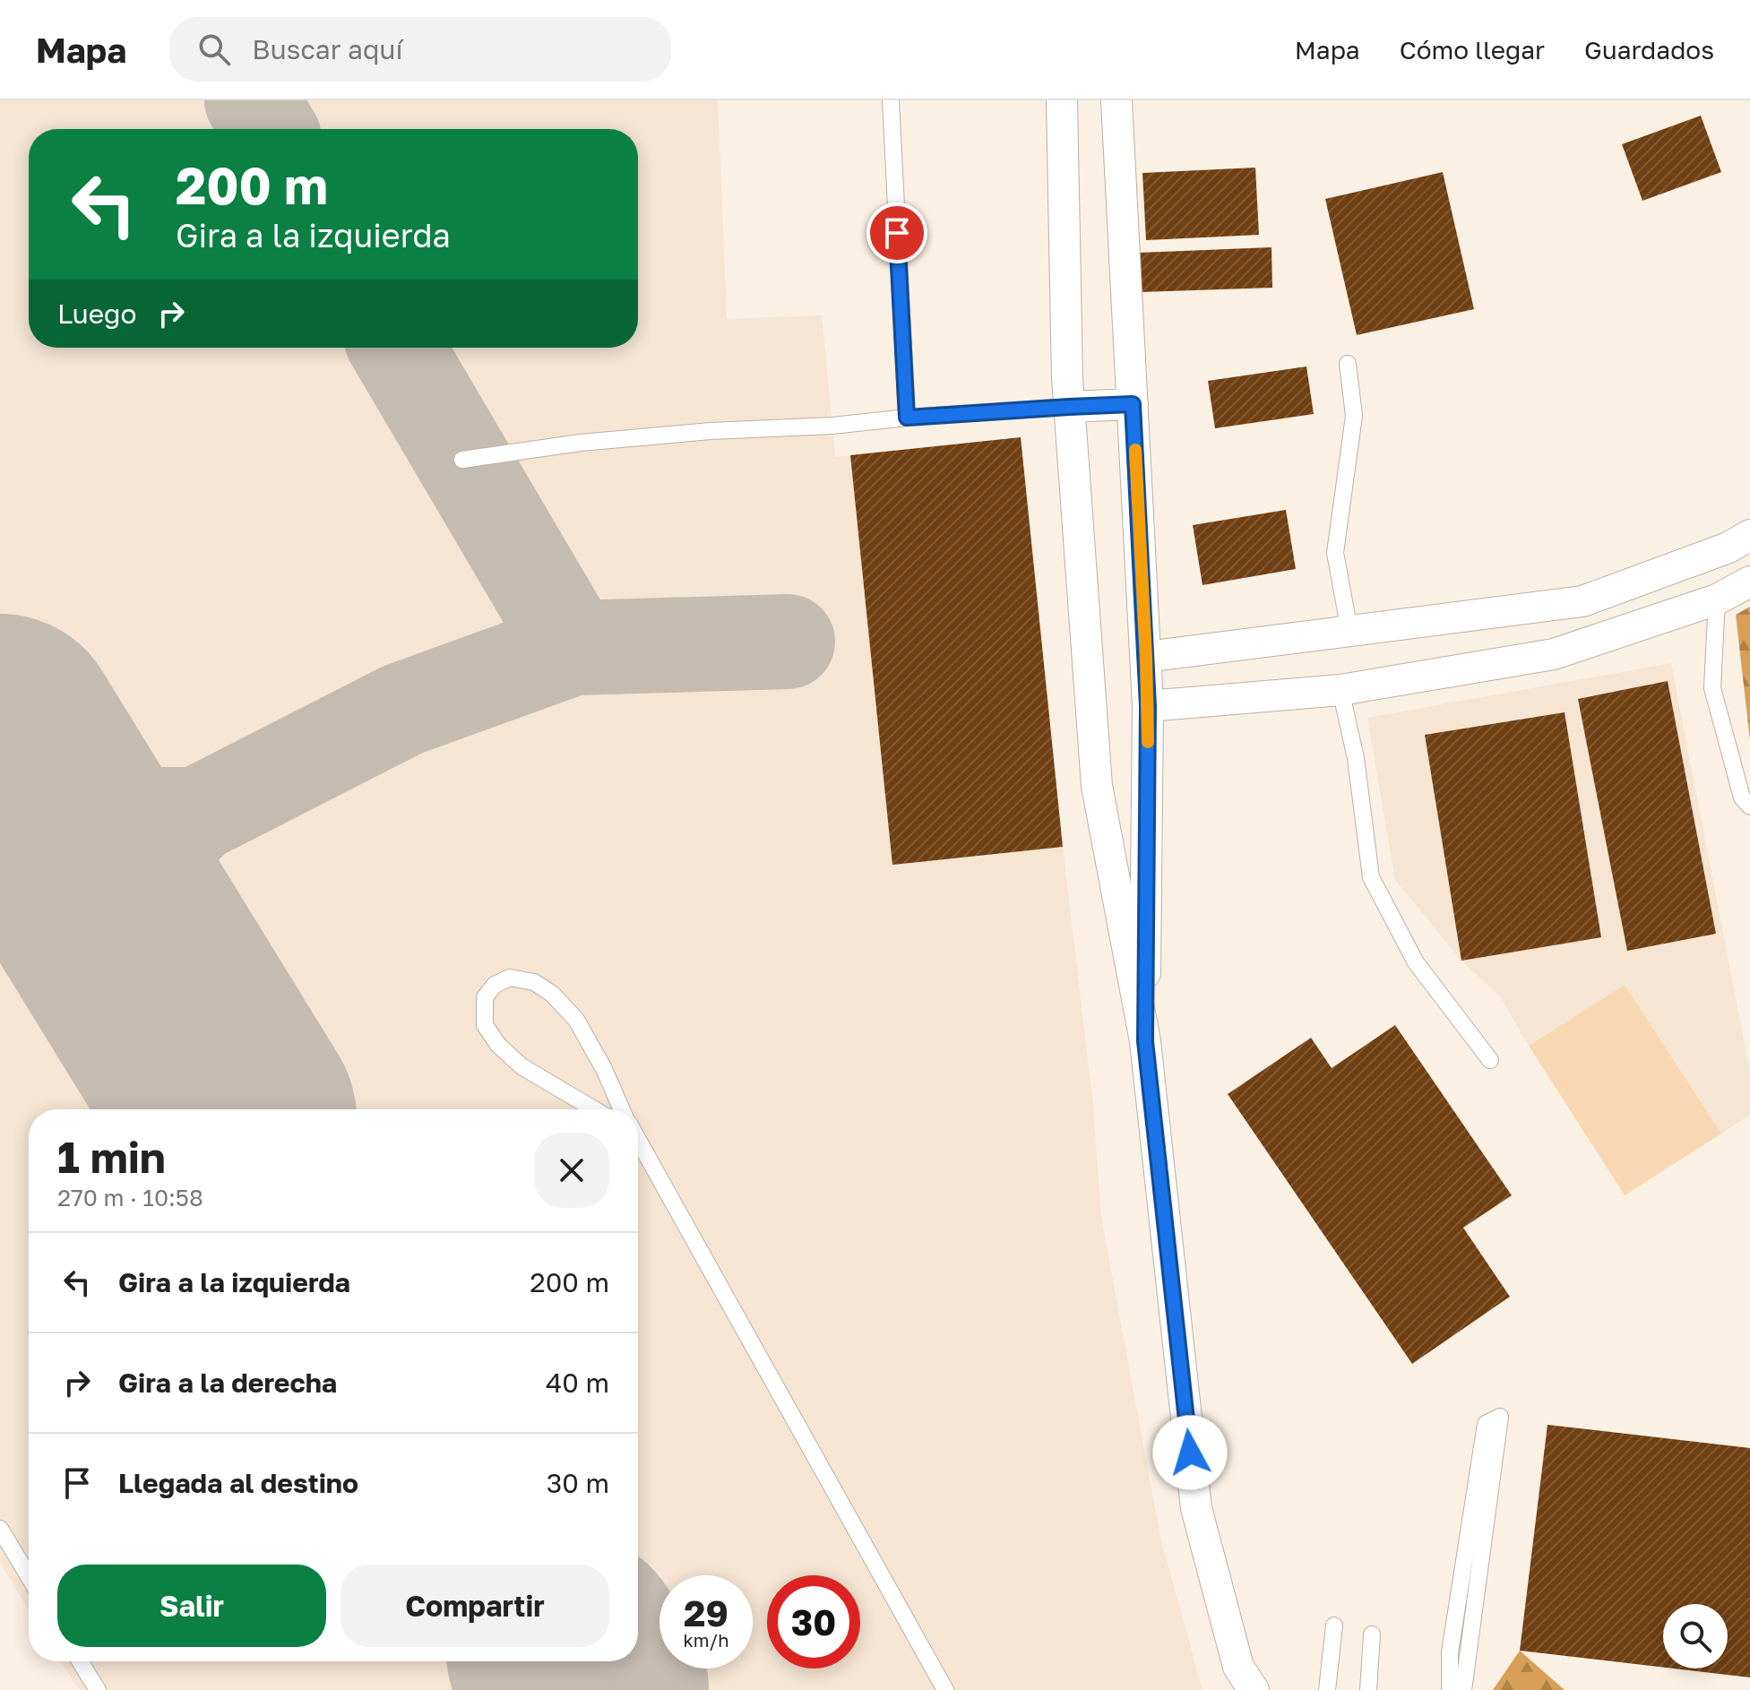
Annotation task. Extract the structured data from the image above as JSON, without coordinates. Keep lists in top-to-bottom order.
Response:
{
  "page": {
    "header": "Mapa",
    "search": "Buscar aquí",
    "nav": ["Mapa", "Cómo llegar", "Guardados"],
    "turn": ["200 m", "Gira a la izquierda"],
    "then": "Luego",
    "heading": ["1 min", "270 m · 10:58"],
    "list": [
      {
        "name": "Gira a la izquierda",
        "value": "200 m"
      },
      {
        "name": "Gira a la derecha",
        "value": "40 m"
      },
      {
        "name": "Llegada al destino",
        "value": "30 m"
      }
    ],
    "buttons": ["Salir", "Compartir"],
    "speed": "29 km/h",
    "limit": "30"
  }
}
